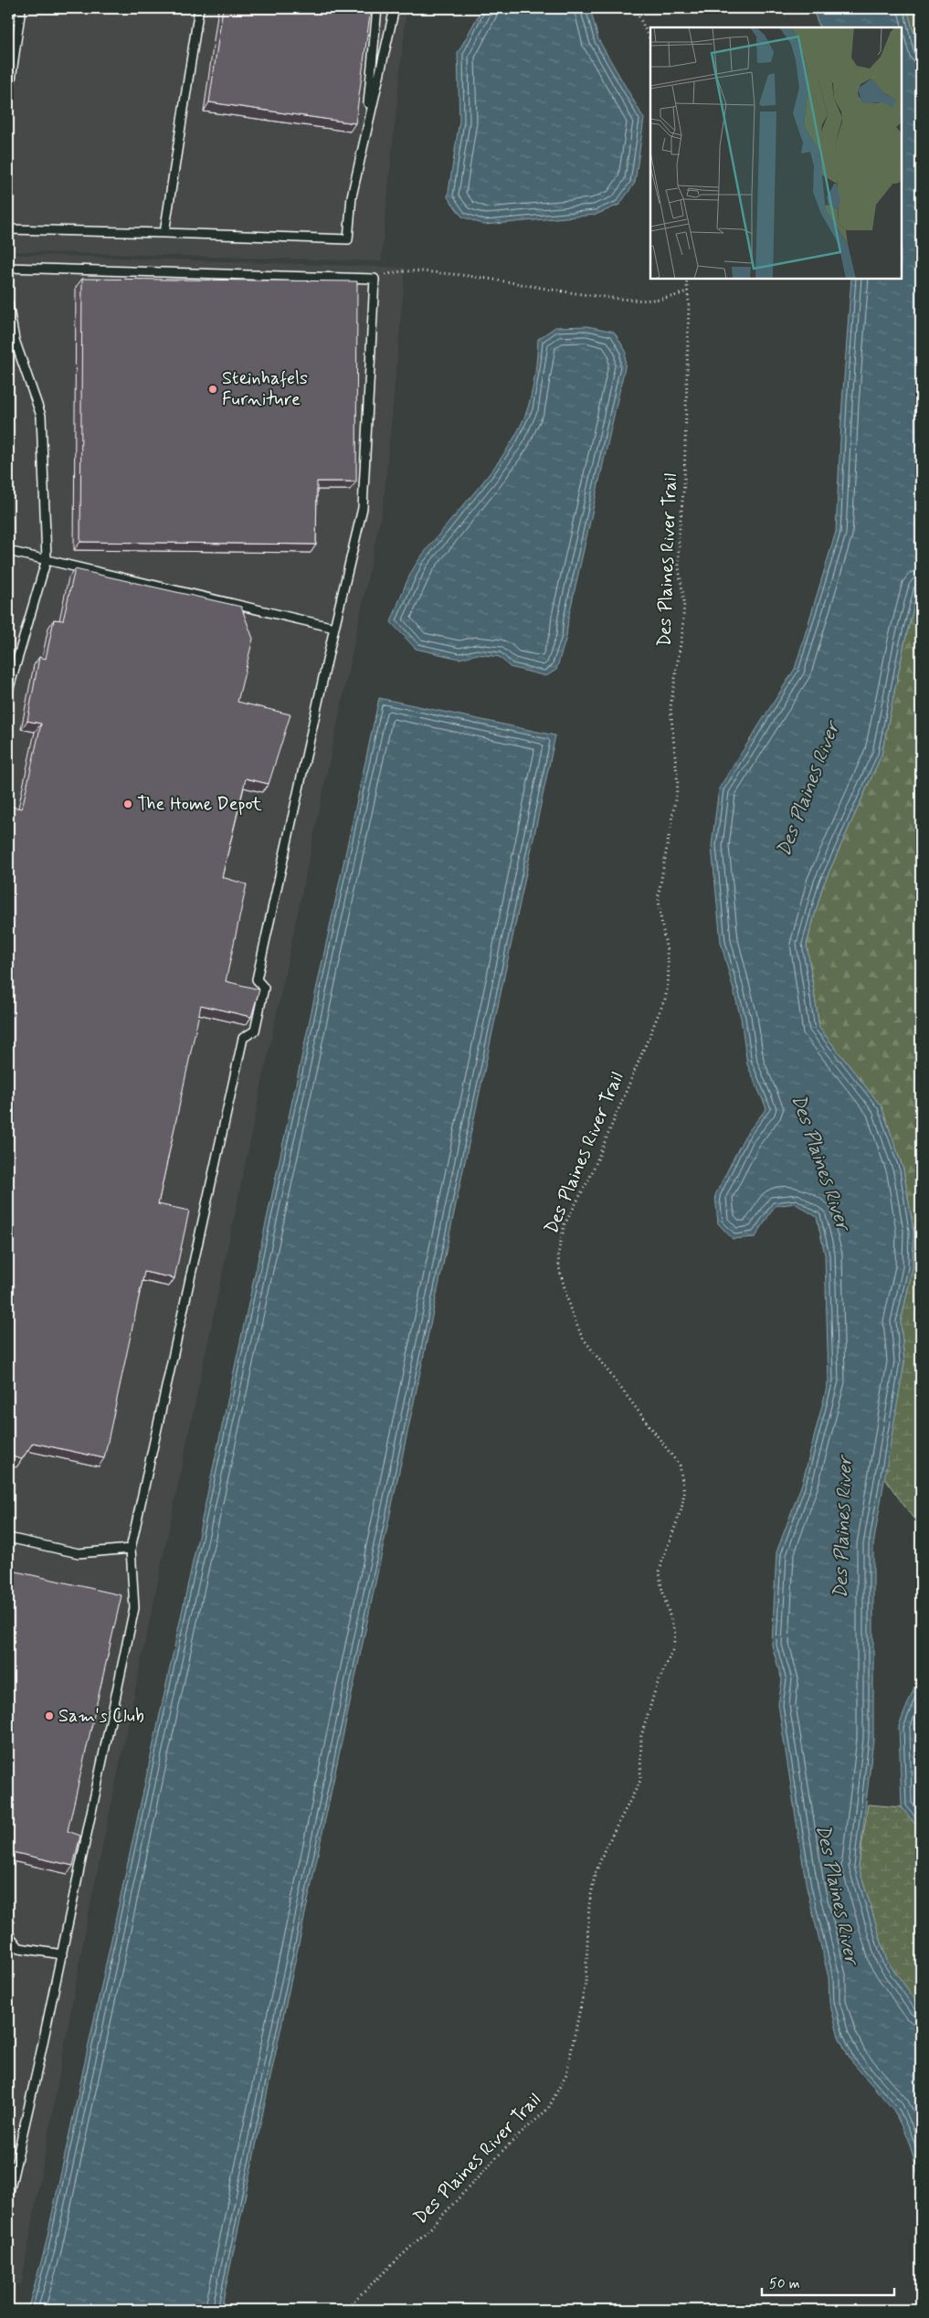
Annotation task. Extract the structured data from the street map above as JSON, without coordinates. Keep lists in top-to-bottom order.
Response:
{
  "streets": {
    "path": ["Des Plaines River Trail"]
  },
  "water": ["Des Plaines River"],
  "places": ["Steinhafels Furniture", "The Home Depot", "Sam's Club"],
  "scale_bar": "50 m"
}
